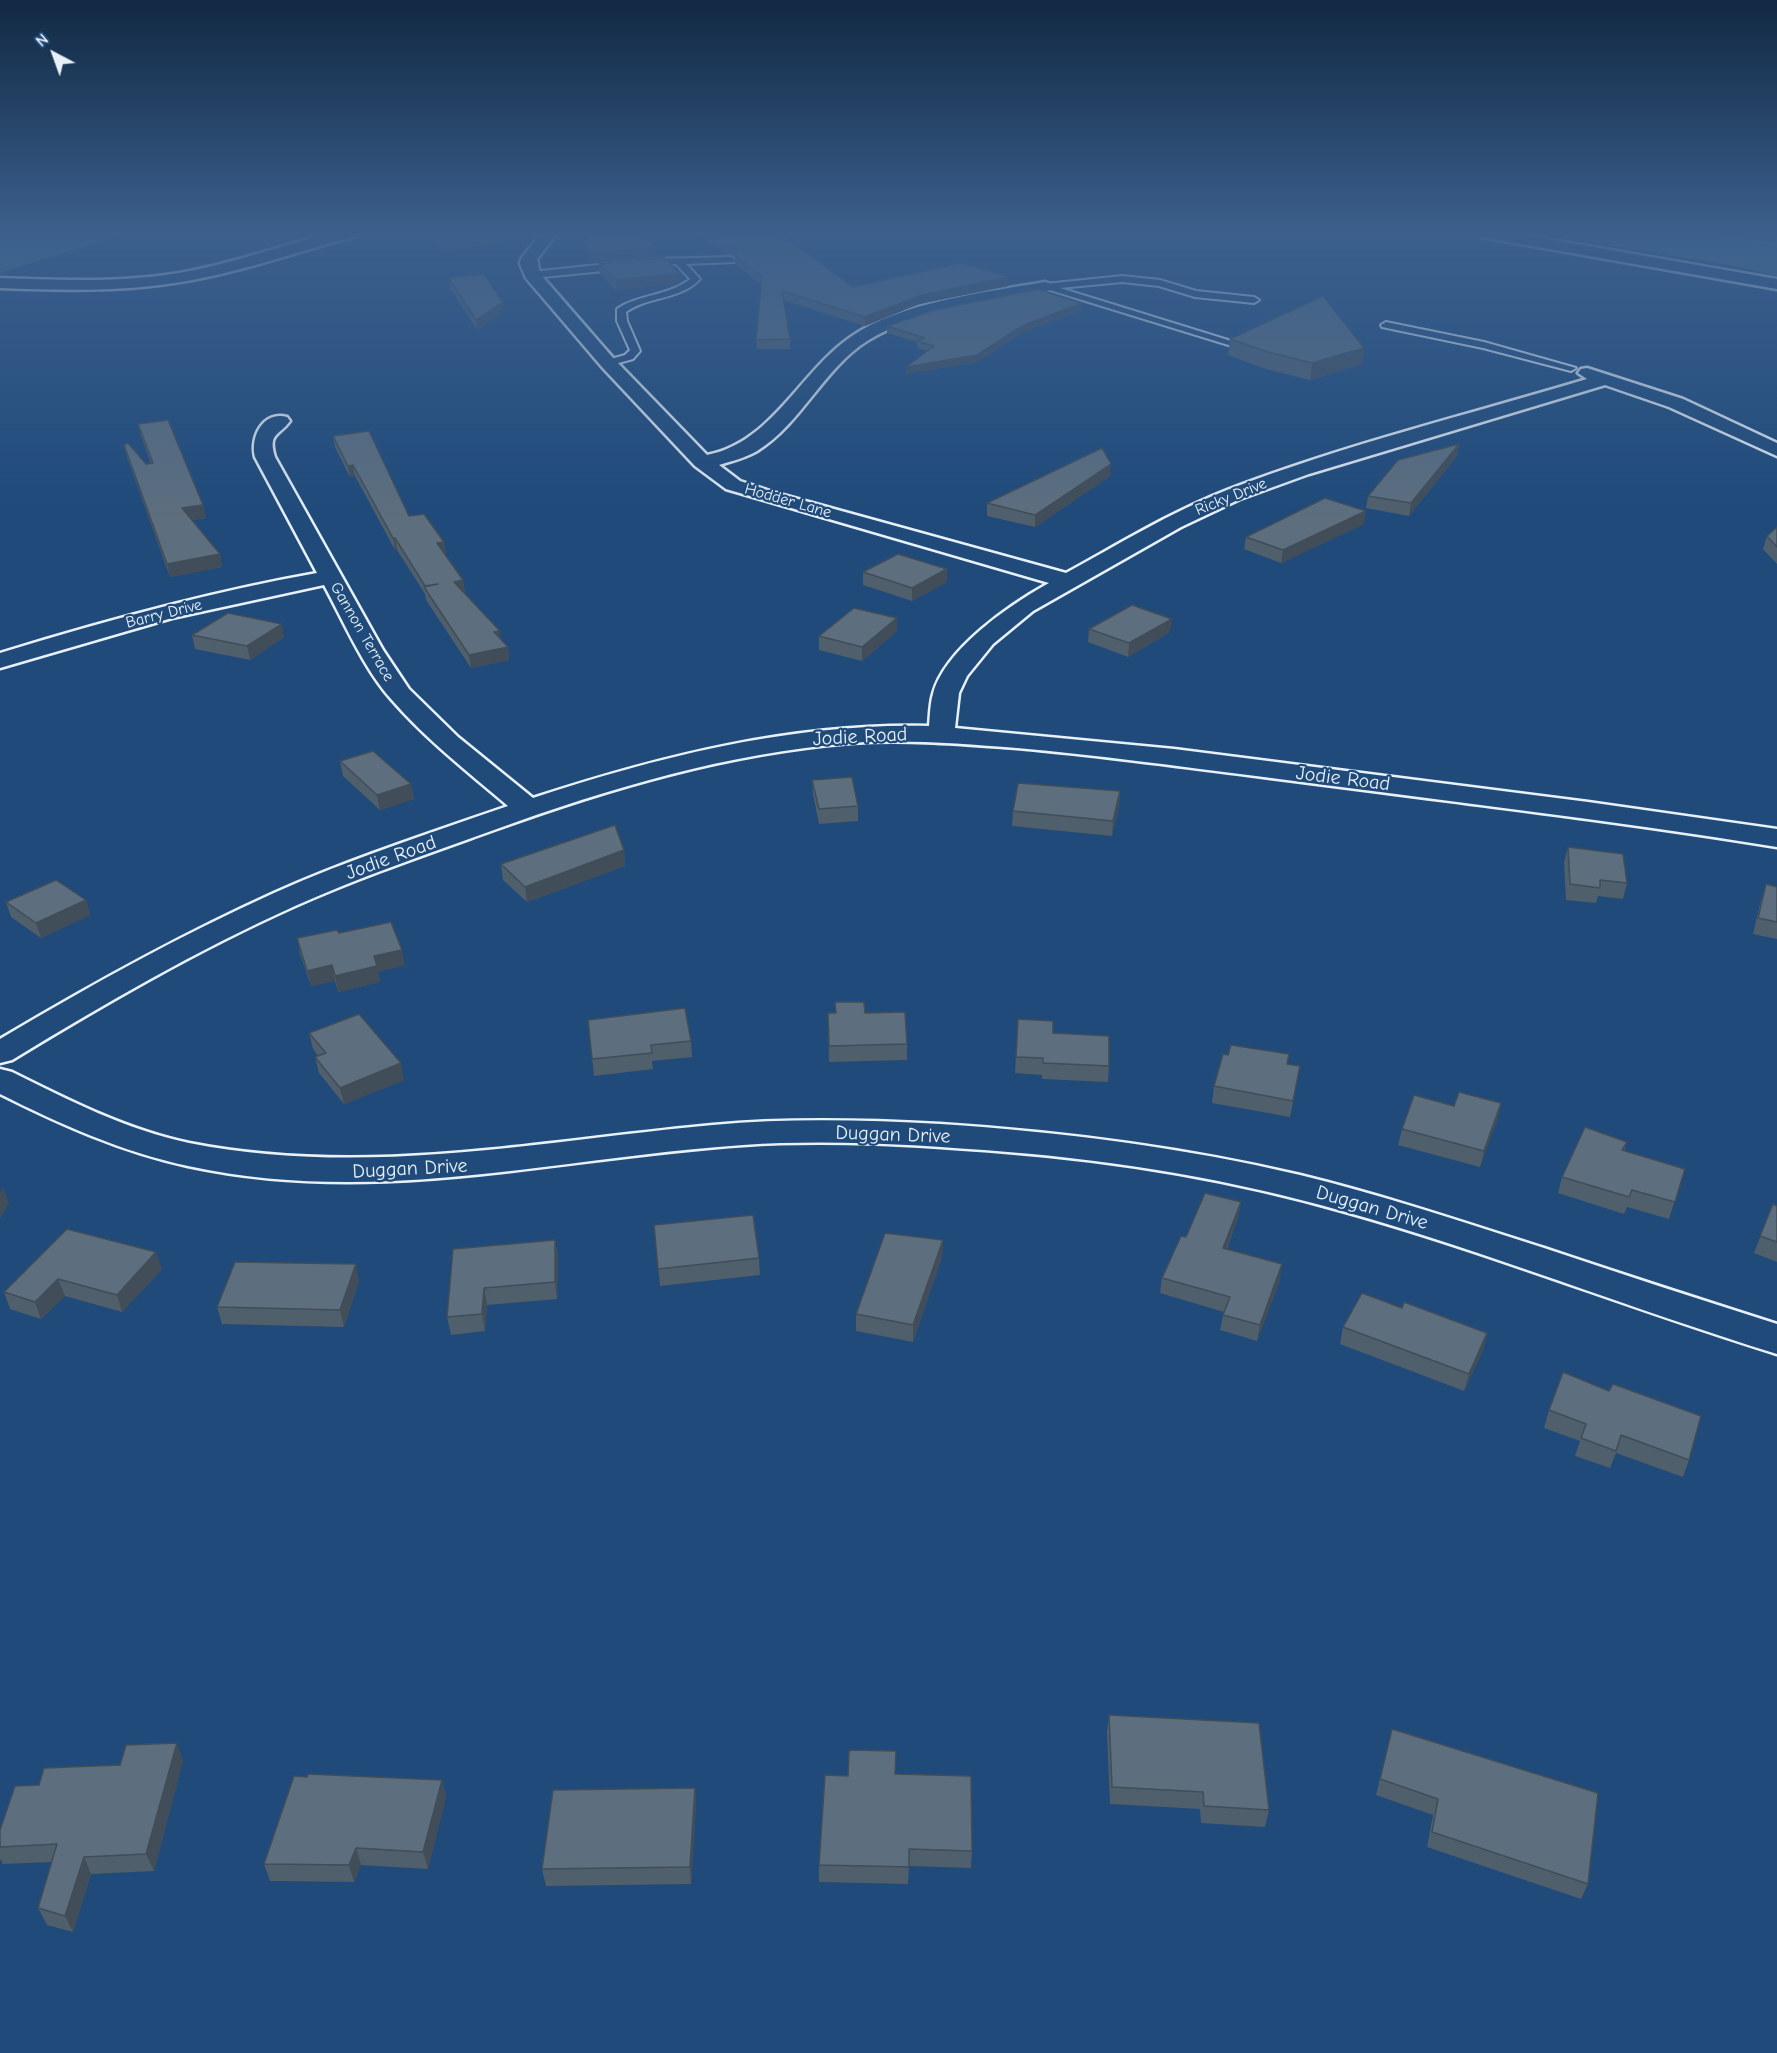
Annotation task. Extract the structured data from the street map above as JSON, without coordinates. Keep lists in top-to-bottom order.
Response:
{
  "streets": {
    "street": [
      "Ricky Drive",
      "Hodder Lane",
      "Barry Drive",
      "Gannon Terrace",
      "Jodie Road",
      "Duggan Drive"
    ]
  },
  "crossings": [
    ["Ricky Drive", "Hodder Lane"],
    ["Ricky Drive", "Jodie Road"],
    ["Barry Drive", "Gannon Terrace"],
    ["Gannon Terrace", "Jodie Road"]
  ],
  "north": "top left"
}
